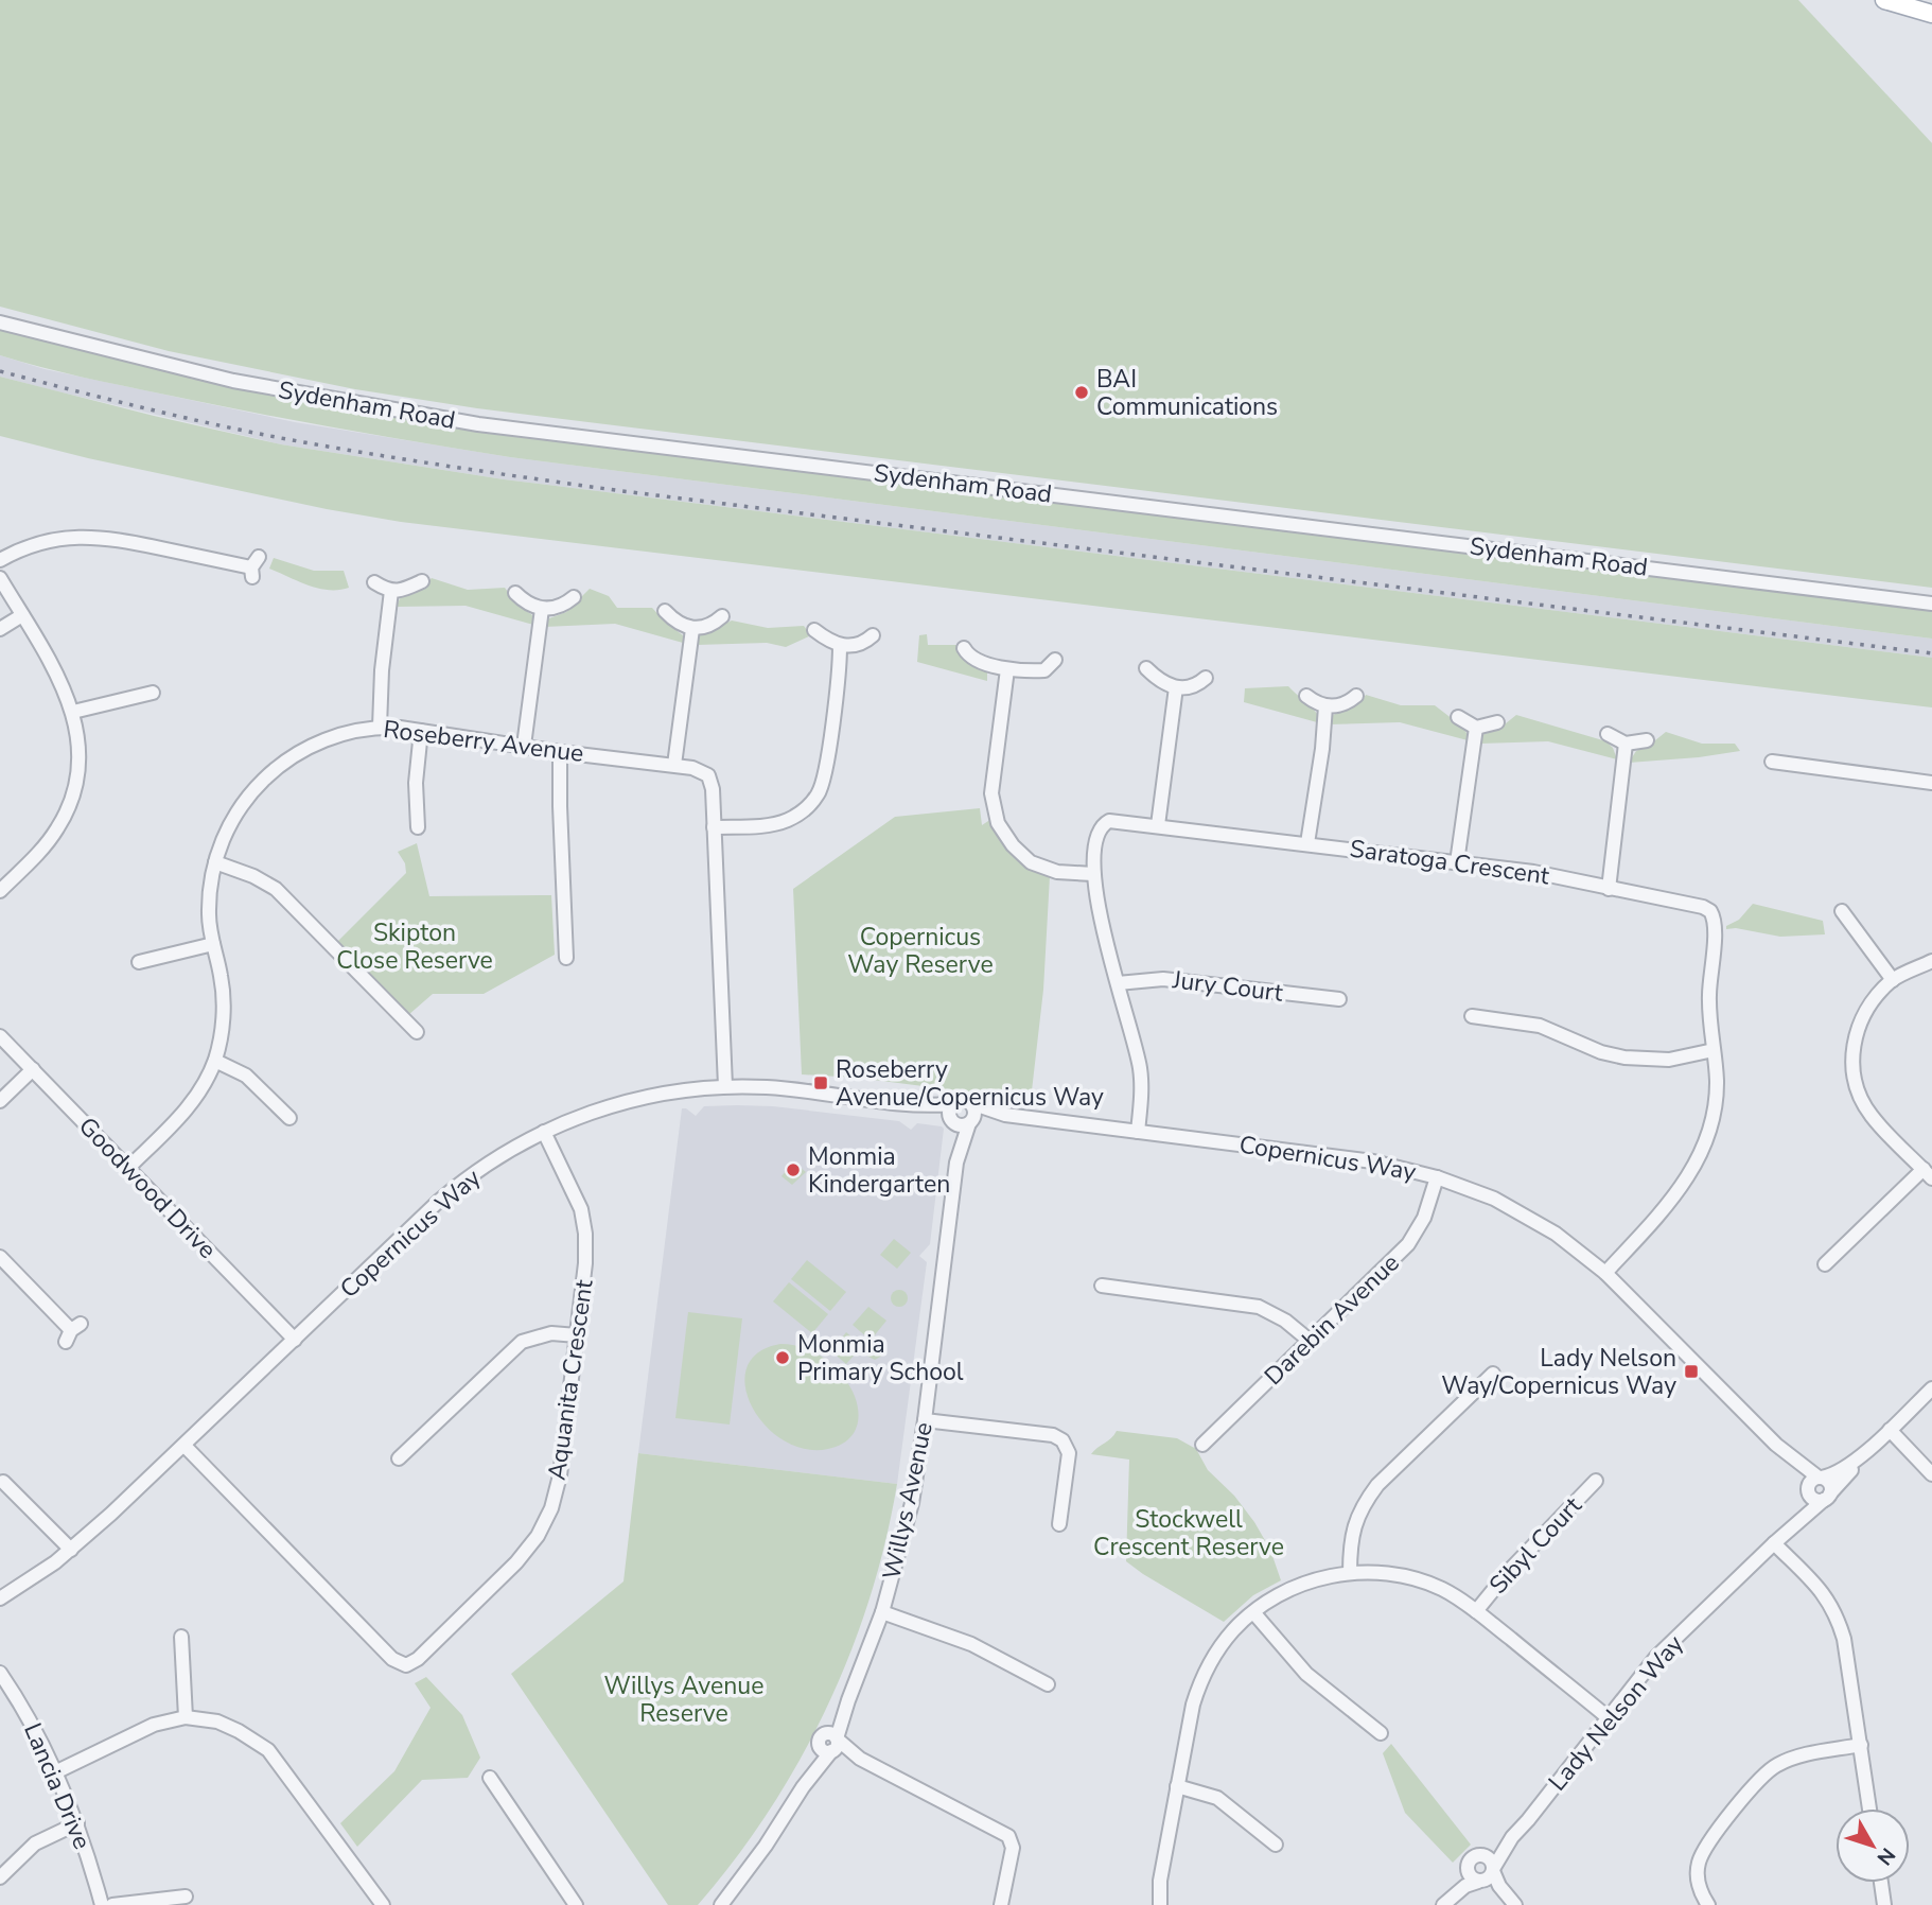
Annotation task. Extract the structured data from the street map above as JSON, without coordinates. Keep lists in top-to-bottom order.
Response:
{
  "streets": {
    "street": [
      "Sydenham Road",
      "Roseberry Avenue",
      "Saratoga Crescent",
      "Jury Court",
      "Copernicus Way",
      "Goodwood Drive",
      "Darebin Avenue",
      "Aquanita Crescent",
      "Willys Avenue",
      "Sibyl Court",
      "Lady Nelson Way",
      "Lancia Drive"
    ]
  },
  "crossings": [
    ["Roseberry Avenue", "Copernicus Way"],
    ["Roseberry Avenue", "Goodwood Drive"],
    ["Saratoga Crescent", "Jury Court"],
    ["Saratoga Crescent", "Copernicus Way"],
    ["Copernicus Way", "Goodwood Drive"],
    ["Copernicus Way", "Darebin Avenue"],
    ["Copernicus Way", "Aquanita Crescent"],
    ["Copernicus Way", "Willys Avenue"],
    ["Copernicus Way", "Lady Nelson Way"]
  ],
  "parks": [
    "Skipton Close Reserve",
    "Copernicus Way Reserve",
    "Stockwell Crescent Reserve",
    "Willys Avenue Reserve"
  ],
  "places": {
    "other": ["BAI Communications", "Monmia Kindergarten", "Monmia Primary School"],
    "transit": ["Roseberry Avenue/Copernicus Way", "Lady Nelson Way/Copernicus Way"]
  },
  "north": "bottom right"
}
